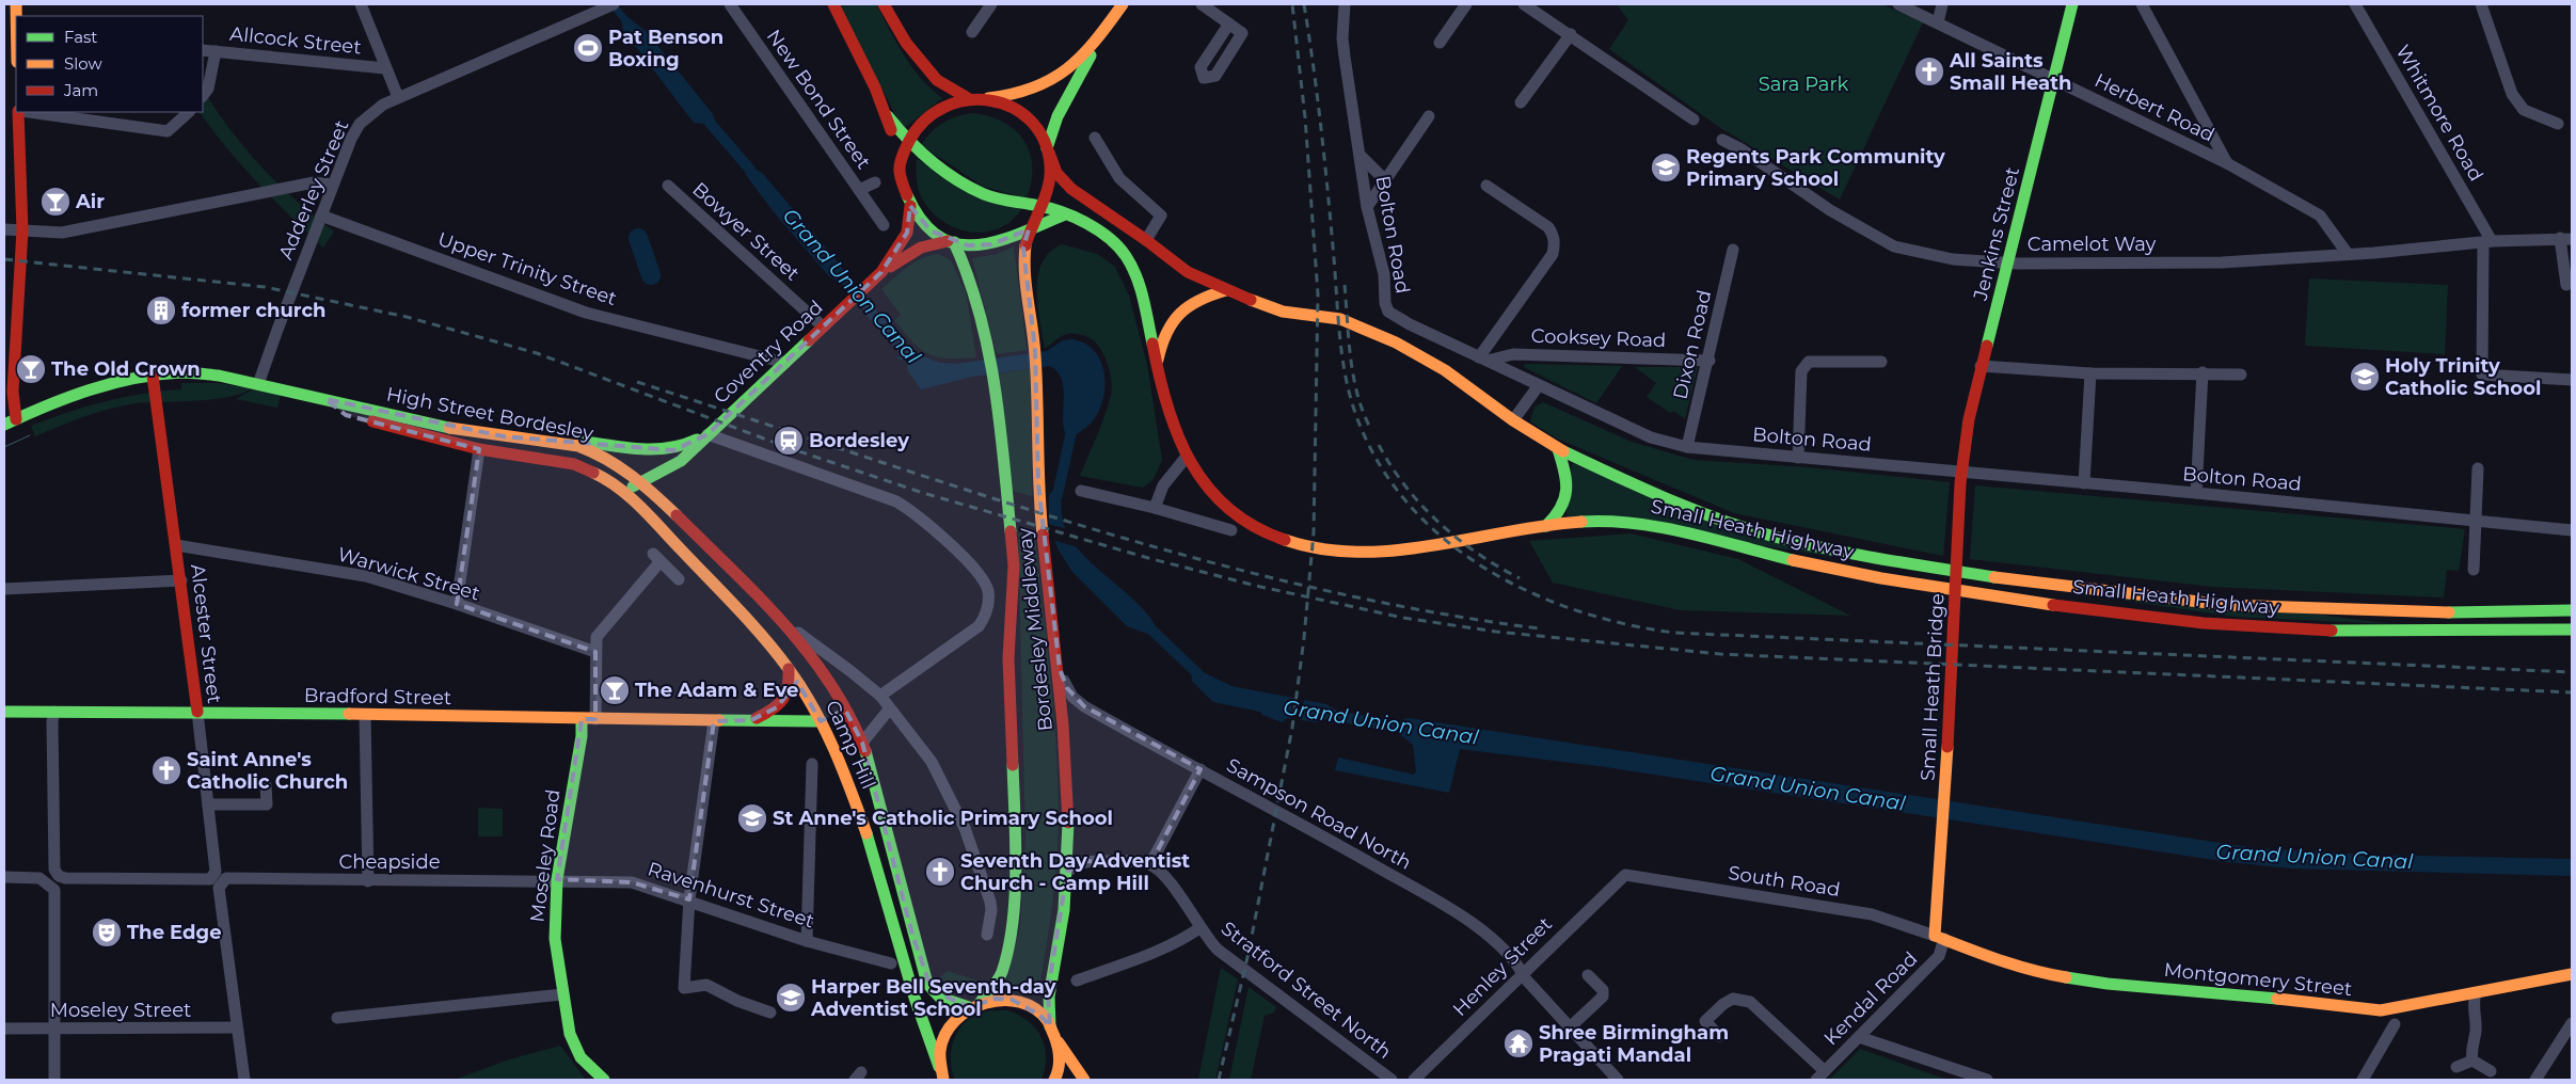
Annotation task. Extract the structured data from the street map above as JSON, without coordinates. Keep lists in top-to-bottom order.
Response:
{
  "streets": {
    "main road": [
      "Jenkins Street",
      "Coventry Road",
      "High Street Bordesley",
      "Small Heath Highway",
      "Bordesley Middleway",
      "Alcester Street",
      "Small Heath Bridge",
      "Bradford Street",
      "Camp Hill",
      "Moseley Road",
      "Montgomery Street"
    ],
    "street": [
      "Allcock Street",
      "New Bond Street",
      "Herbert Road",
      "Whitmore Road",
      "Adderley Street",
      "Bowyer Street",
      "Bolton Road",
      "Camelot Way",
      "Upper Trinity Street",
      "Cooksey Road",
      "Dixon Road",
      "Warwick Street",
      "Sampson Road North",
      "Cheapside",
      "South Road",
      "Ravenhurst Street",
      "Henley Street",
      "Stratford Street North",
      "Kendal Road",
      "Moseley Street"
    ]
  },
  "crossings": [
    ["Herbert Road", "Jenkins Street"],
    ["Herbert Road", "Camelot Way"],
    ["Whitmore Road", "Camelot Way"],
    ["Adderley Street", "Upper Trinity Street"],
    ["Adderley Street", "High Street Bordesley"],
    ["Bowyer Street", "Coventry Road"],
    ["Jenkins Street", "Bolton Road"],
    ["Jenkins Street", "Camelot Way"],
    ["Jenkins Street", "Small Heath Bridge"],
    ["Bolton Road", "Cooksey Road"],
    ["Bolton Road", "Dixon Road"],
    ["Bolton Road", "Small Heath Bridge"],
    ["Upper Trinity Street", "Coventry Road"],
    ["Cooksey Road", "Dixon Road"],
    ["Coventry Road", "High Street Bordesley"],
    ["Coventry Road", "Bordesley Middleway"],
    ["Coventry Road", "Camp Hill"],
    ["High Street Bordesley", "Alcester Street"],
    ["High Street Bordesley", "Camp Hill"],
    ["Small Heath Highway", "Bordesley Middleway"],
    ["Warwick Street", "Alcester Street"],
    ["Bordesley Middleway", "Camp Hill"],
    ["Bordesley Middleway", "Sampson Road North"],
    ["Alcester Street", "Bradford Street"],
    ["Alcester Street", "Cheapside"],
    ["Alcester Street", "Moseley Street"],
    ["Small Heath Bridge", "South Road"],
    ["Small Heath Bridge", "Montgomery Street"],
    ["Small Heath Bridge", "Kendal Road"],
    ["Bradford Street", "Camp Hill"],
    ["Bradford Street", "Moseley Road"],
    ["Bradford Street", "Cheapside"],
    ["Sampson Road North", "Henley Street"],
    ["Moseley Road", "Cheapside"],
    ["Moseley Road", "Ravenhurst Street"],
    ["Cheapside", "Ravenhurst Street"],
    ["South Road", "Henley Street"],
    ["South Road", "Montgomery Street"],
    ["South Road", "Kendal Road"],
    ["Montgomery Street", "Kendal Road"]
  ],
  "water": ["Grand Union Canal"],
  "parks": ["Sara Park"],
  "places": {
    "sports": ["Pat Benson Boxing"],
    "church": ["All Saints Small Heath", "Saint Anne's Catholic Church", "Seventh Day Adventist Church - Camp Hill"],
    "school or university": [
      "Regents Park Community Primary School",
      "Holy Trinity Catholic School",
      "St Anne's Catholic Primary School",
      "Harper Bell Seventh-day Adventist School"
    ],
    "bar": ["Air", "The Old Crown", "The Adam & Eve"],
    "building": ["former church"],
    "station": ["Bordesley"],
    "theatre": ["The Edge"],
    "temple": ["Shree Birmingham Pragati Mandal"]
  },
  "legend": ["Fast", "Slow", "Jam"]
}
